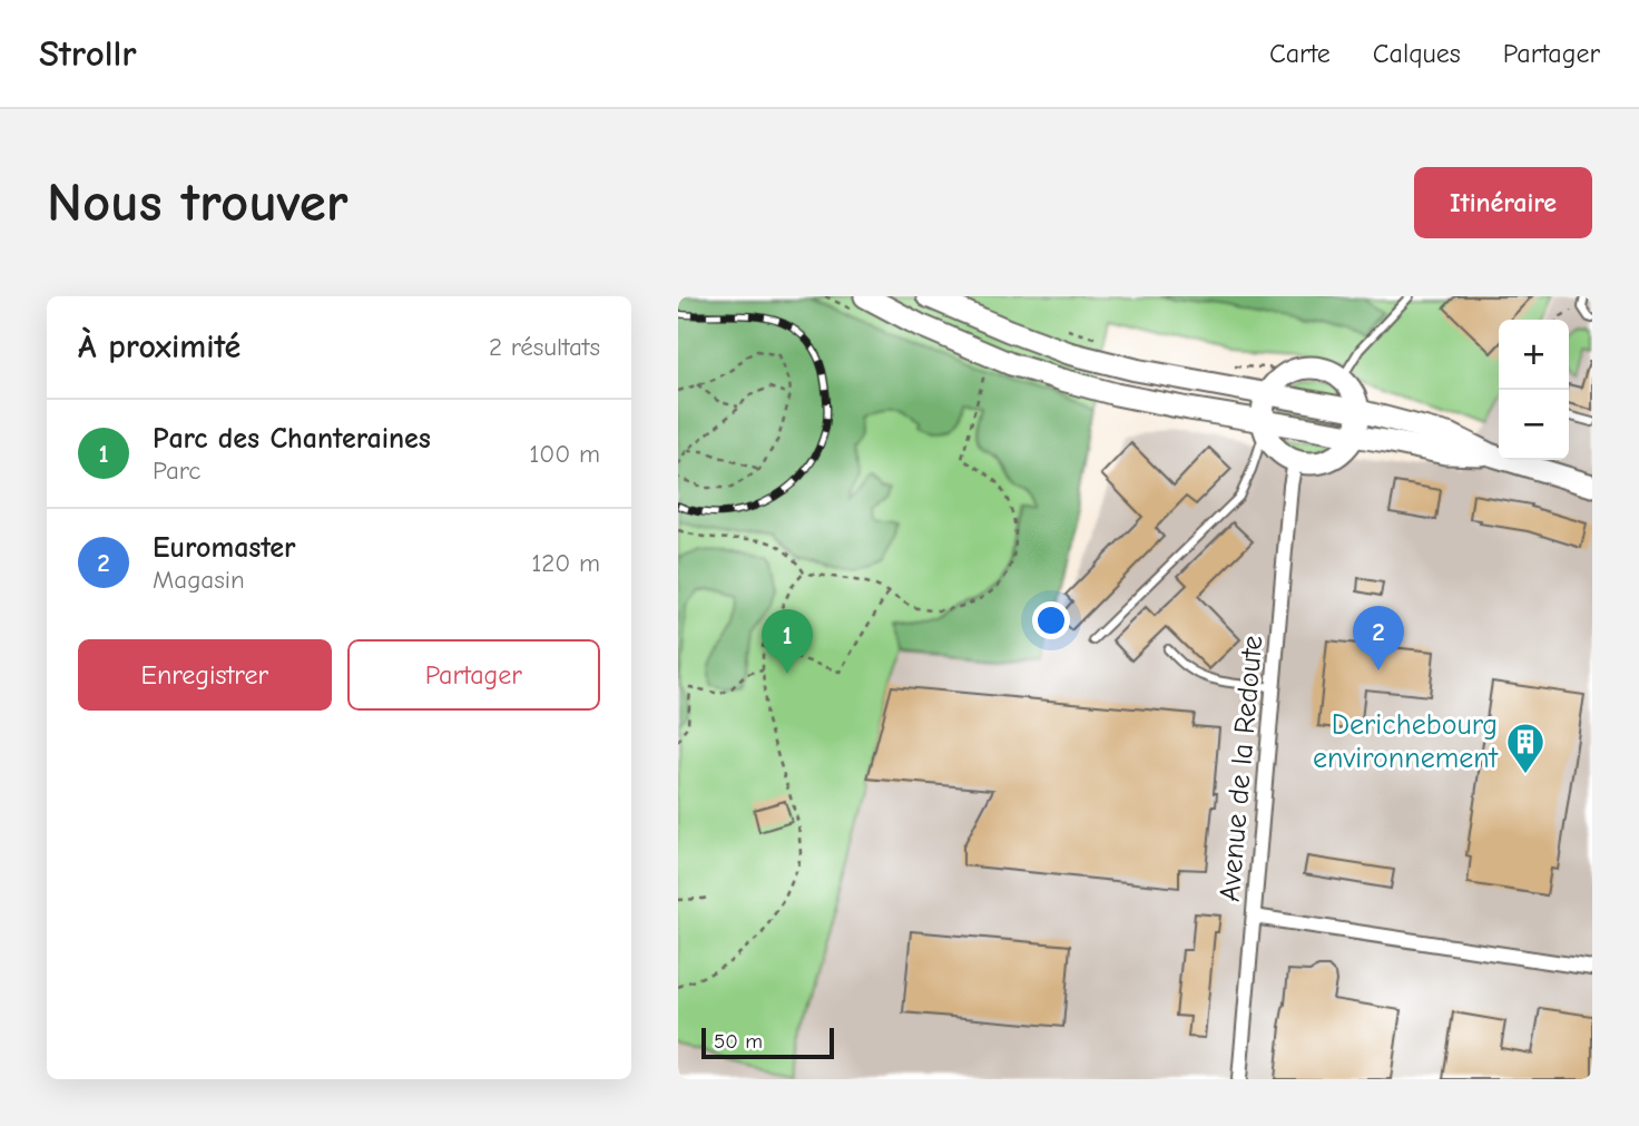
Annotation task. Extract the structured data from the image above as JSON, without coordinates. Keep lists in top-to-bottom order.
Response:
{
  "streets": {
    "street": ["Avenue de la Redoute"]
  },
  "places": {
    "building": ["Derichebourg environnement"]
  },
  "scale_bar": "50 m",
  "page": {
    "header": "Strollr",
    "nav": ["Carte", "Calques", "Partager"],
    "buttons": [
      "Itinéraire",
      ["Enregistrer", "Partager"]
    ],
    "title": "Nous trouver",
    "heading": ["À proximité", "2 résultats"],
    "map_buttons": ["+", "−"],
    "list": [
      {
        "mark": "1",
        "name": "Parc des Chanteraines",
        "note": "Parc",
        "value": "100 m"
      },
      {
        "mark": "2",
        "name": "Euromaster",
        "note": "Magasin",
        "value": "120 m"
      }
    ],
    "pins": ["2", "1"],
    "scale": "50 m"
  }
}
